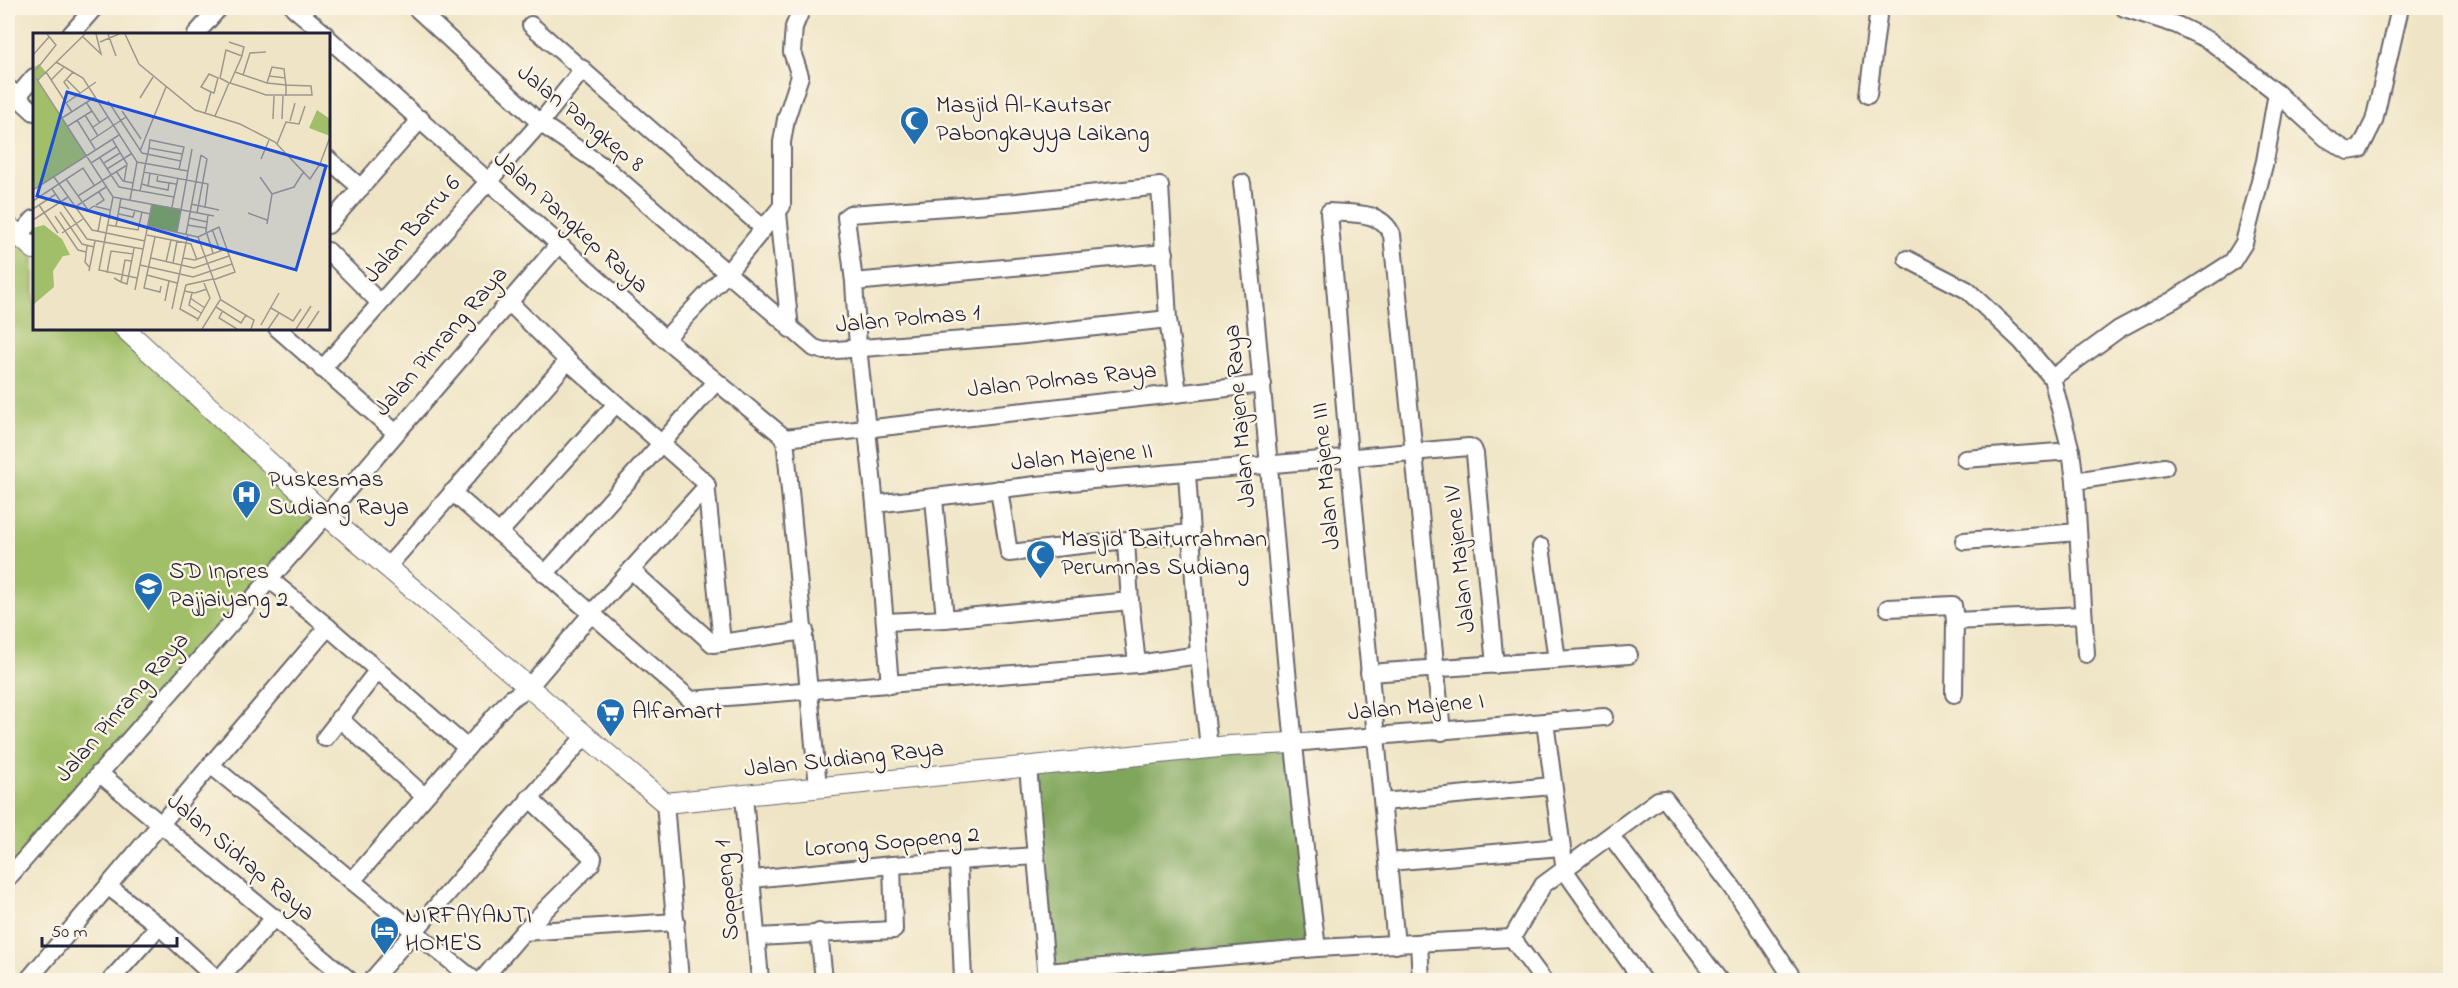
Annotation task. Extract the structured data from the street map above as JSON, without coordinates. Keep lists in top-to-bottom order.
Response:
{
  "streets": {
    "street": [
      "Jalan Pangkep 8",
      "Jalan Pangkep Raya",
      "Jalan Barru 6",
      "Jalan Polmas 1",
      "Jalan Pinrang Raya",
      "Jalan Polmas Raya",
      "Jalan Majene Raya",
      "Jalan Majene II",
      "Jalan Majene III",
      "Jalan Majene IV",
      "Jalan Majene I",
      "Jalan Sudiang Raya",
      "Lorong Soppeng 2",
      "Jalan Sidrap Raya",
      "Soppeng 1"
    ]
  },
  "crossings": [
    ["Jalan Pangkep 8", "Jalan Barru 6"],
    ["Jalan Pangkep 8", "Jalan Polmas 1"],
    ["Jalan Pangkep Raya", "Jalan Barru 6"],
    ["Jalan Pangkep Raya", "Jalan Pinrang Raya"],
    ["Jalan Pangkep Raya", "Jalan Polmas Raya"],
    ["Jalan Pinrang Raya", "Jalan Sidrap Raya"],
    ["Jalan Polmas Raya", "Jalan Majene Raya"],
    ["Jalan Majene Raya", "Jalan Majene II"],
    ["Jalan Majene Raya", "Jalan Majene I"],
    ["Jalan Majene Raya", "Jalan Sudiang Raya"],
    ["Jalan Majene II", "Jalan Majene III"],
    ["Jalan Majene II", "Jalan Majene IV"],
    ["Jalan Majene III", "Jalan Majene I"],
    ["Jalan Majene I", "Jalan Sudiang Raya"],
    ["Jalan Sudiang Raya", "Soppeng 1"],
    ["Lorong Soppeng 2", "Soppeng 1"]
  ],
  "places": {
    "mosque": ["Masjid Al-Kautsar Pabongkayya Laikang", "Masjid Baiturrahman Perumnas Sudiang"],
    "hospital": ["Puskesmas Sudiang Raya"],
    "school or university": ["SD Inpres Pajjaiyang 2"],
    "supermarket": ["Alfamart"],
    "hotel": ["NIRFAYANTI HOME'S"]
  },
  "scale_bar": "50 m"
}
